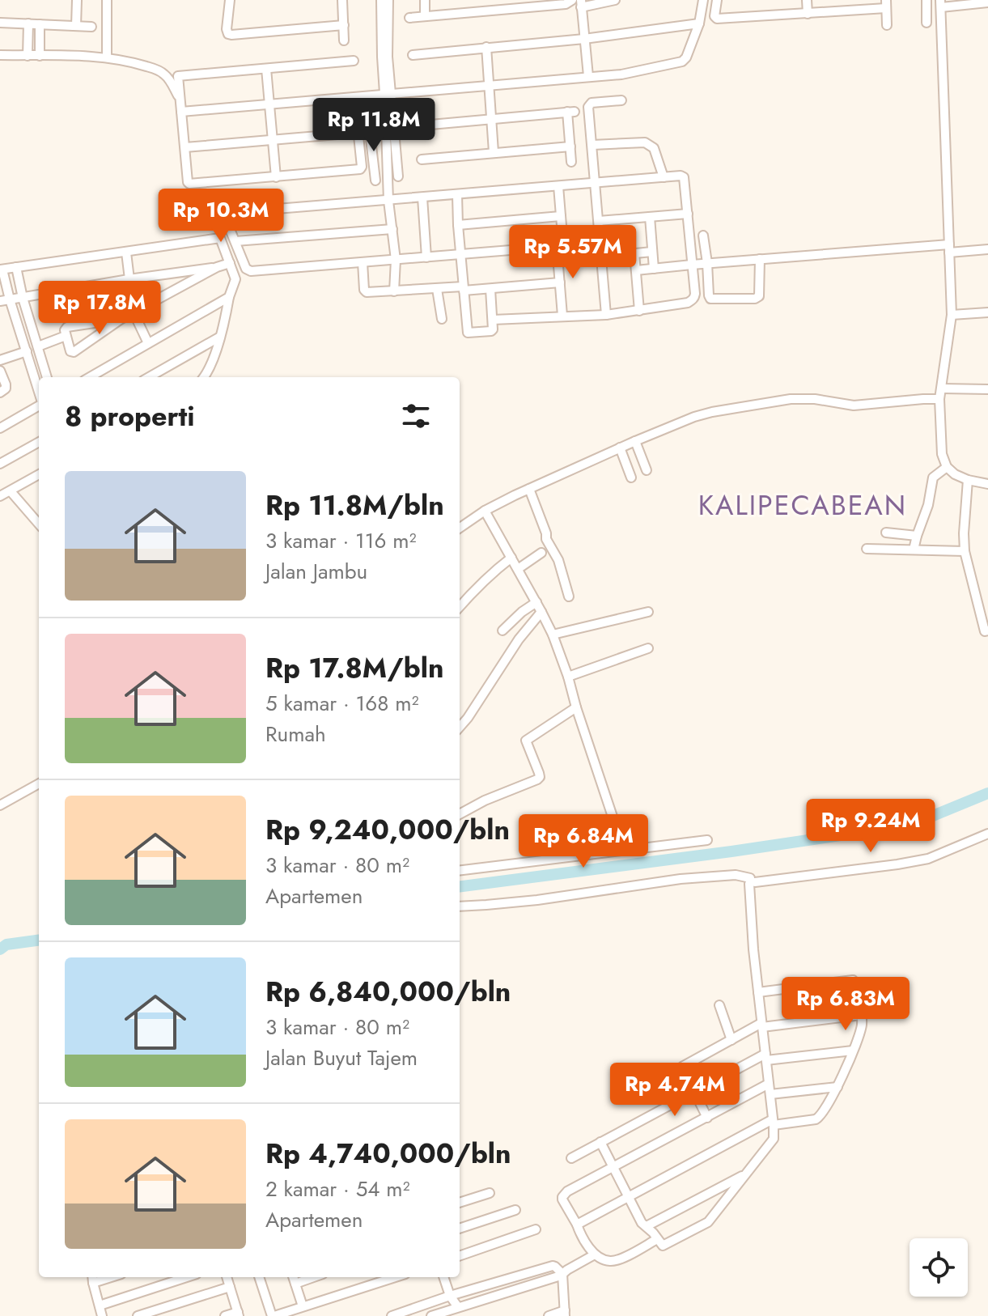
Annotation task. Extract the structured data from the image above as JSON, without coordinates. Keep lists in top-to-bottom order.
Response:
{
  "districts": ["KALIPECABEAN"],
  "page": {
    "price": [
      "Rp 11.8M",
      "Rp 10.3M",
      "Rp 5.57M",
      "Rp 17.8M",
      "Rp 9.24M",
      "Rp 6.84M",
      "Rp 6.83M",
      "Rp 4.74M"
    ],
    "heading": "8 properti",
    "list": [
      {
        "name": "Rp 11.8M/bln",
        "note": "3 kamar · 116 m² · Jalan Jambu"
      },
      {
        "name": "Rp 17.8M/bln",
        "note": "5 kamar · 168 m² · Rumah"
      },
      {
        "name": "Rp 9,240,000/bln",
        "note": "3 kamar · 80 m² · Apartemen"
      },
      {
        "name": "Rp 6,840,000/bln",
        "note": "3 kamar · 80 m² · Jalan Buyut Tajem"
      },
      {
        "name": "Rp 4,740,000/bln",
        "note": "2 kamar · 54 m² · Apartemen"
      }
    ]
  }
}
